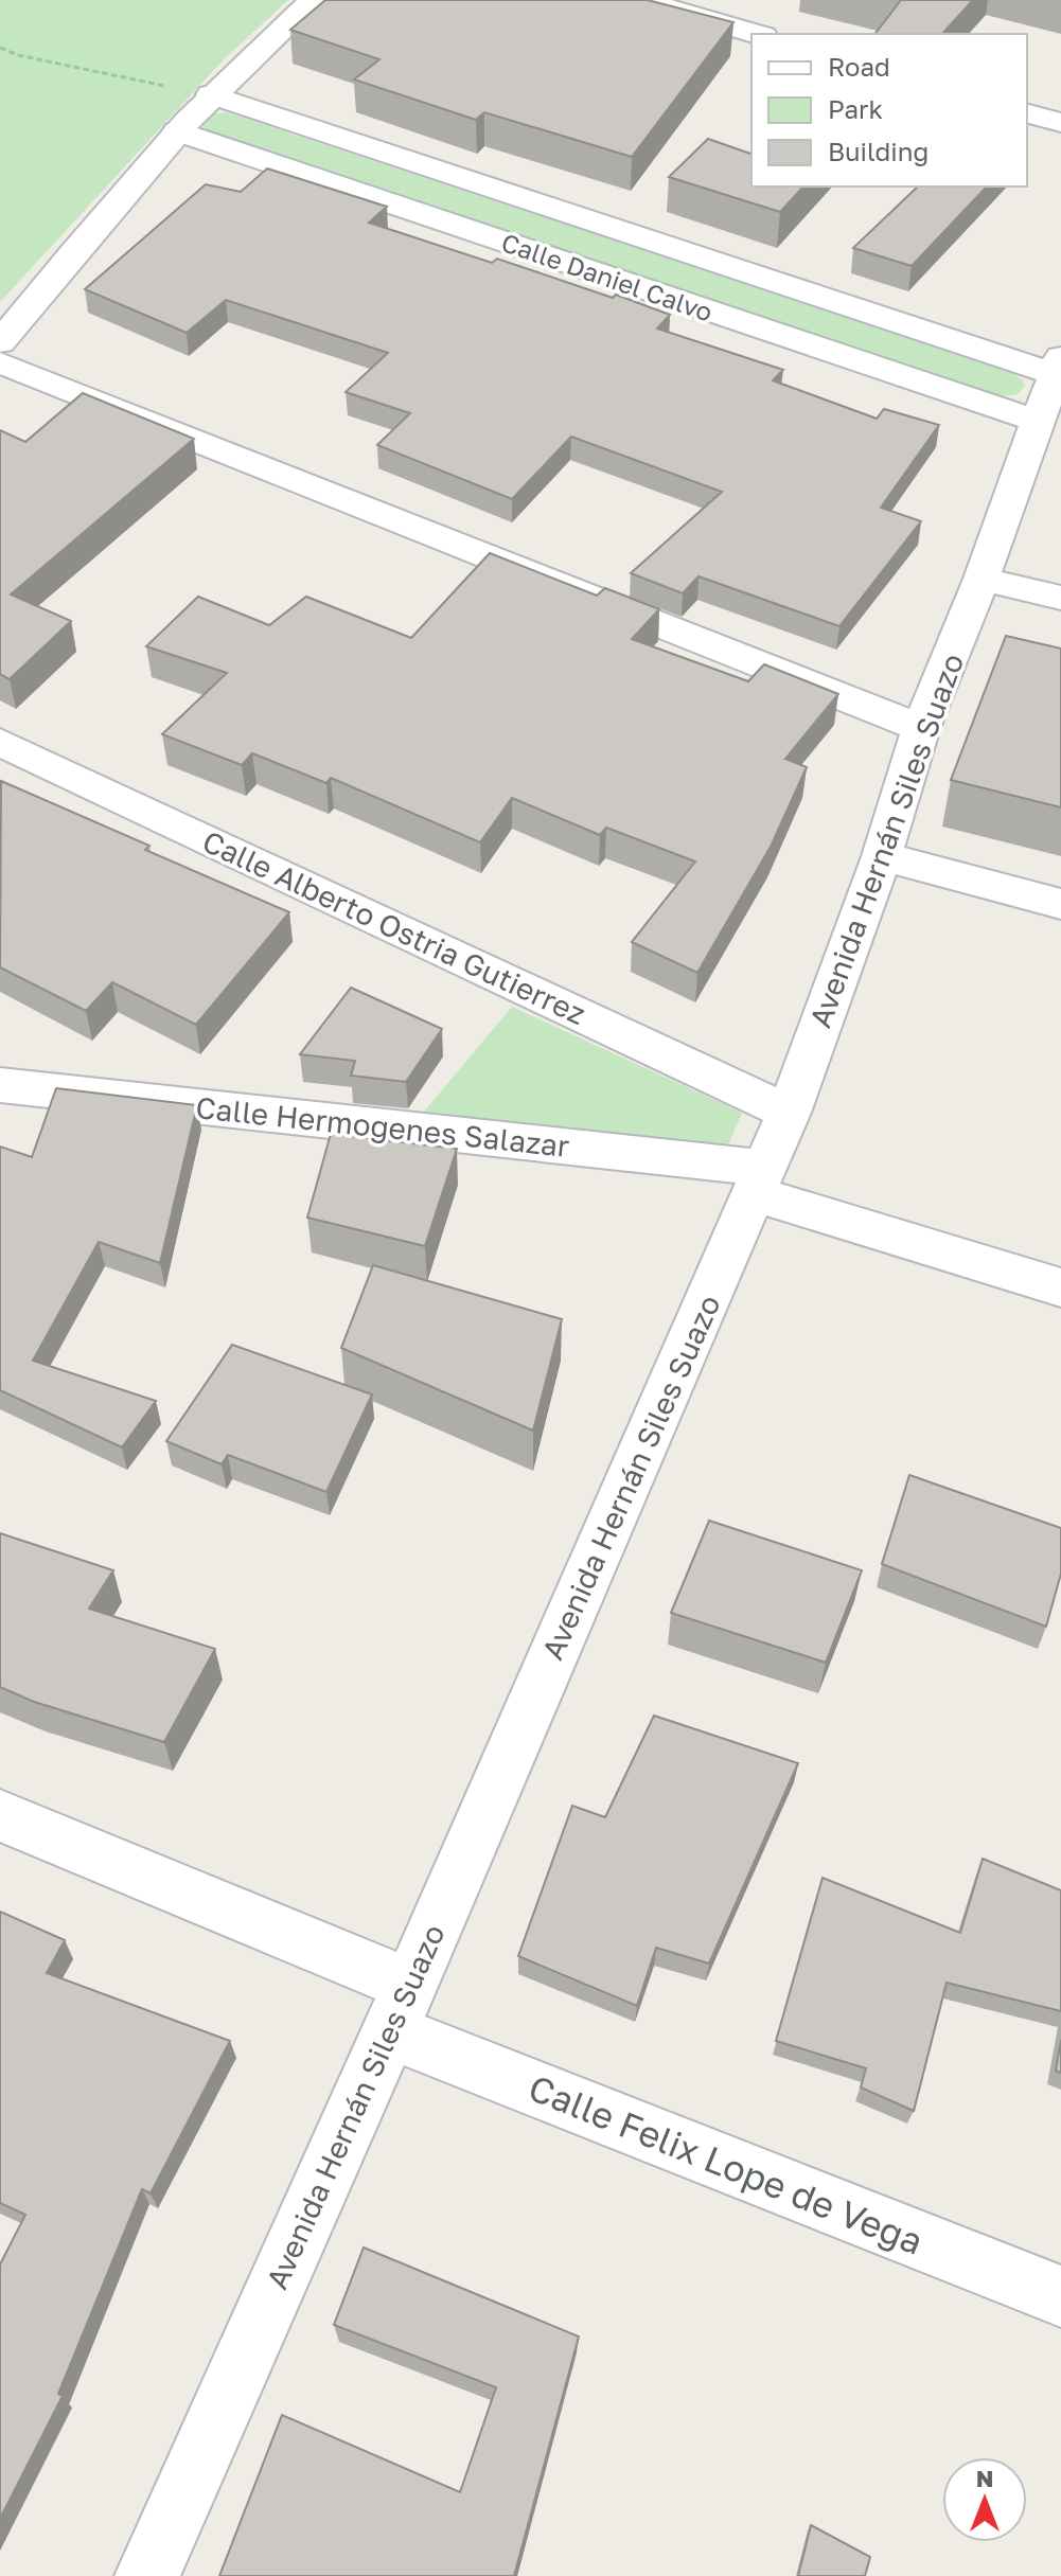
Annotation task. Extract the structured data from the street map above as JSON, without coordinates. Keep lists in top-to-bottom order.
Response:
{
  "streets": {
    "street": [
      "Calle Daniel Calvo",
      "Avenida Hernán Siles Suazo",
      "Calle Alberto Ostria Gutierrez",
      "Calle Hermogenes Salazar",
      "Calle Felix Lope de Vega"
    ]
  },
  "crossings": [
    ["Calle Daniel Calvo", "Avenida Hernán Siles Suazo"],
    ["Avenida Hernán Siles Suazo", "Calle Alberto Ostria Gutierrez"],
    ["Avenida Hernán Siles Suazo", "Calle Hermogenes Salazar"],
    ["Avenida Hernán Siles Suazo", "Calle Felix Lope de Vega"]
  ],
  "legend": ["Road", "Park", "Building"],
  "north": "top"
}
